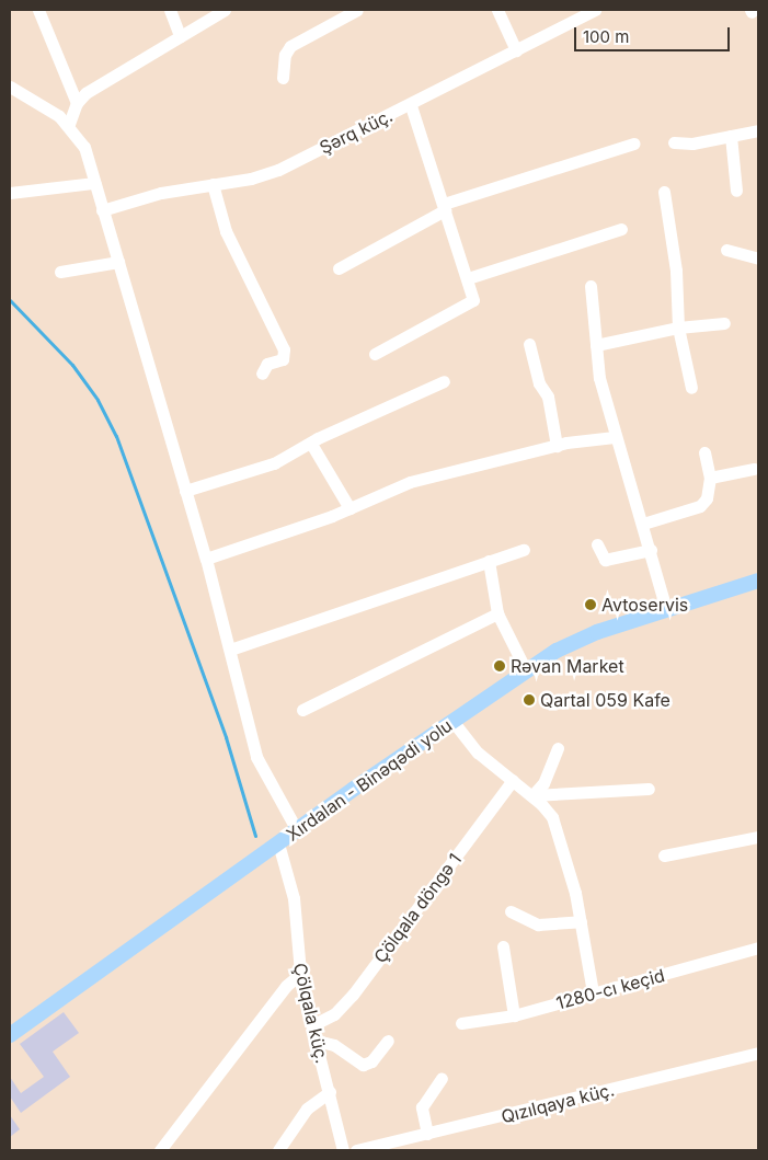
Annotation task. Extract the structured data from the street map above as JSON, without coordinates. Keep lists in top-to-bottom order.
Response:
{
  "streets": {
    "main road": ["Xırdalan - Binəqədi yolu"],
    "street": [
      "Şərq küç.",
      "Çölqala döngə 1",
      "1280-cı keçid",
      "Çölqala küç.",
      "Qızılqaya küç."
    ]
  },
  "crossings": [
    ["Xırdalan - Binəqədi yolu", "Çölqala küç."],
    ["Çölqala döngə 1", "Çölqala küç."]
  ],
  "places": ["Avtoservis", "Rəvan Market", "Qartal 059 Kafe"],
  "scale_bar": "100 m"
}
